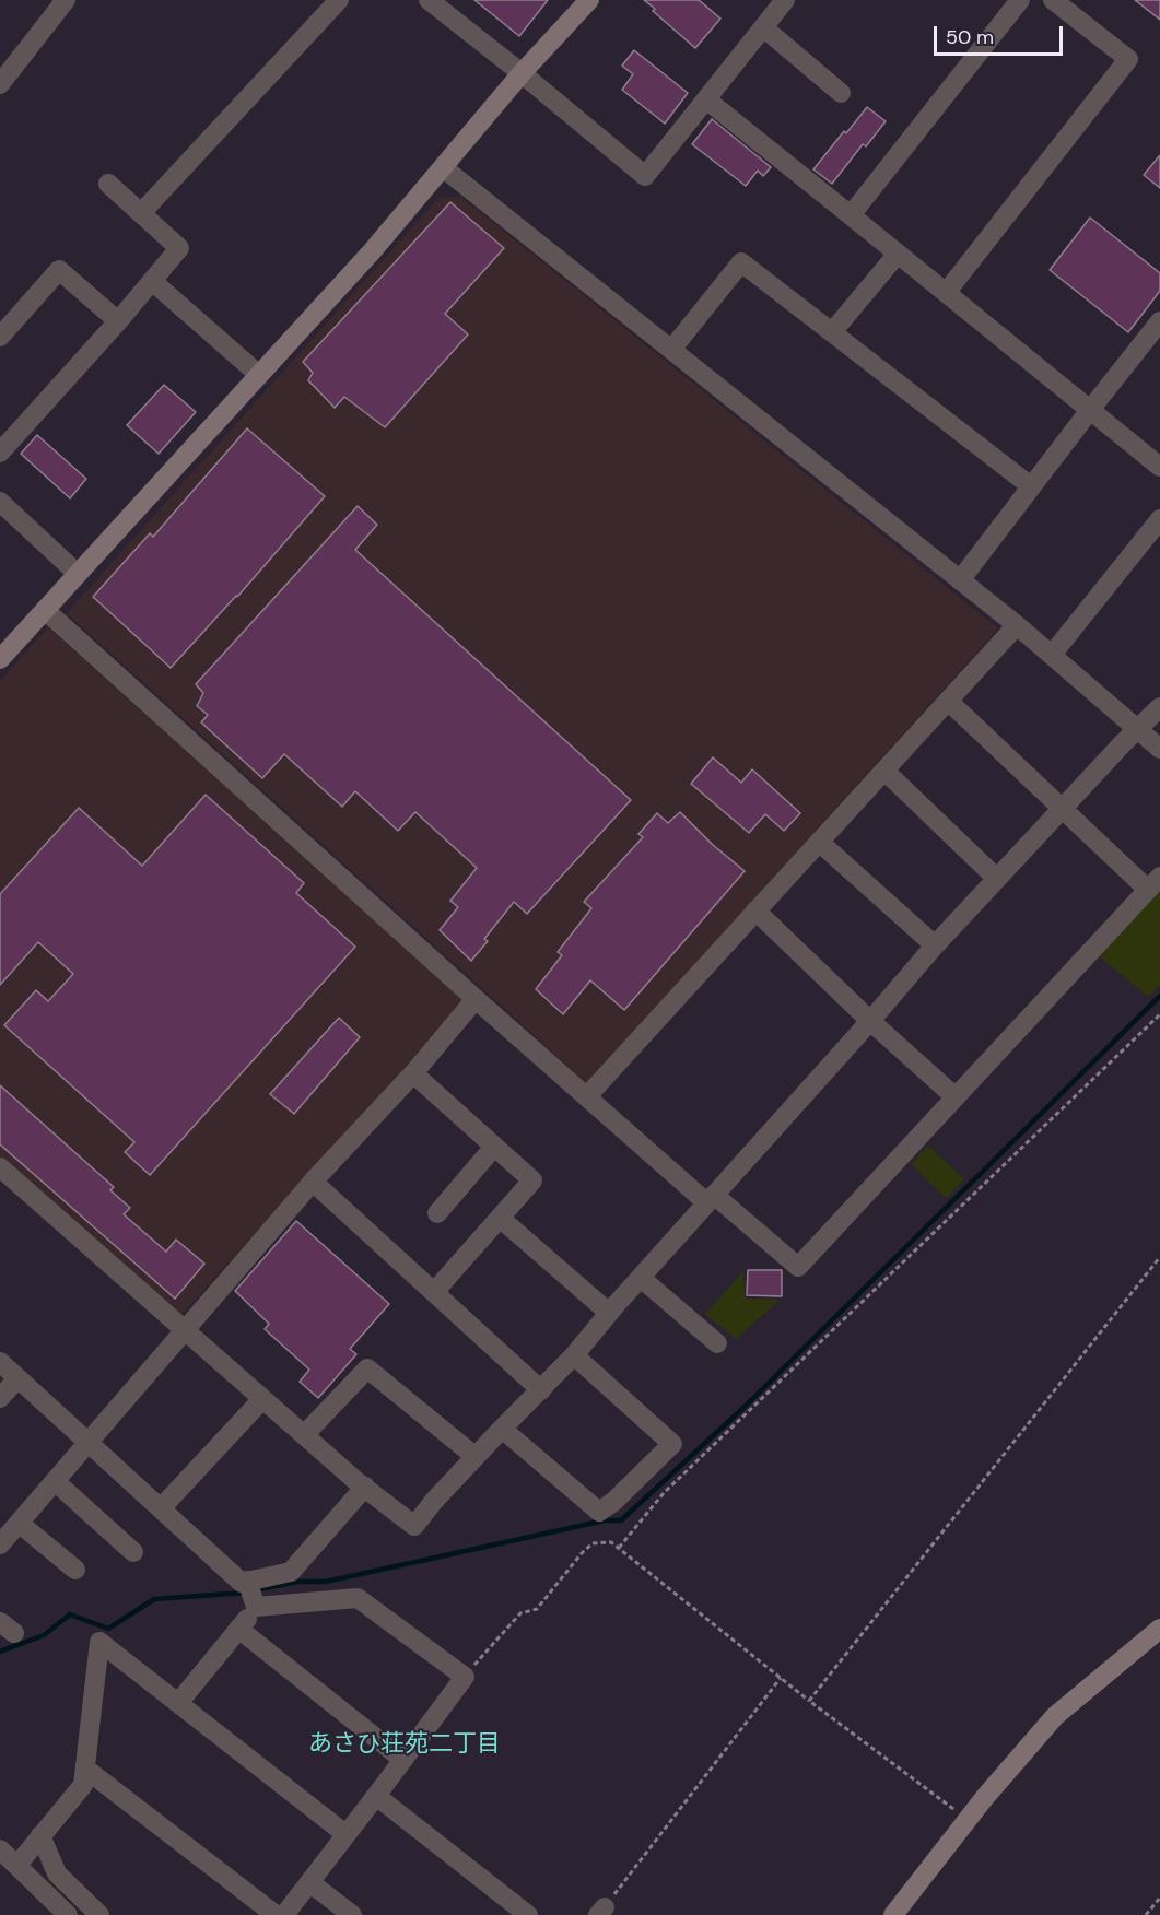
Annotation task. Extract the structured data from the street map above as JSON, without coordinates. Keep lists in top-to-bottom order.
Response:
{
  "districts": ["あさひ荘苑二丁目"],
  "scale_bar": "50 m"
}
